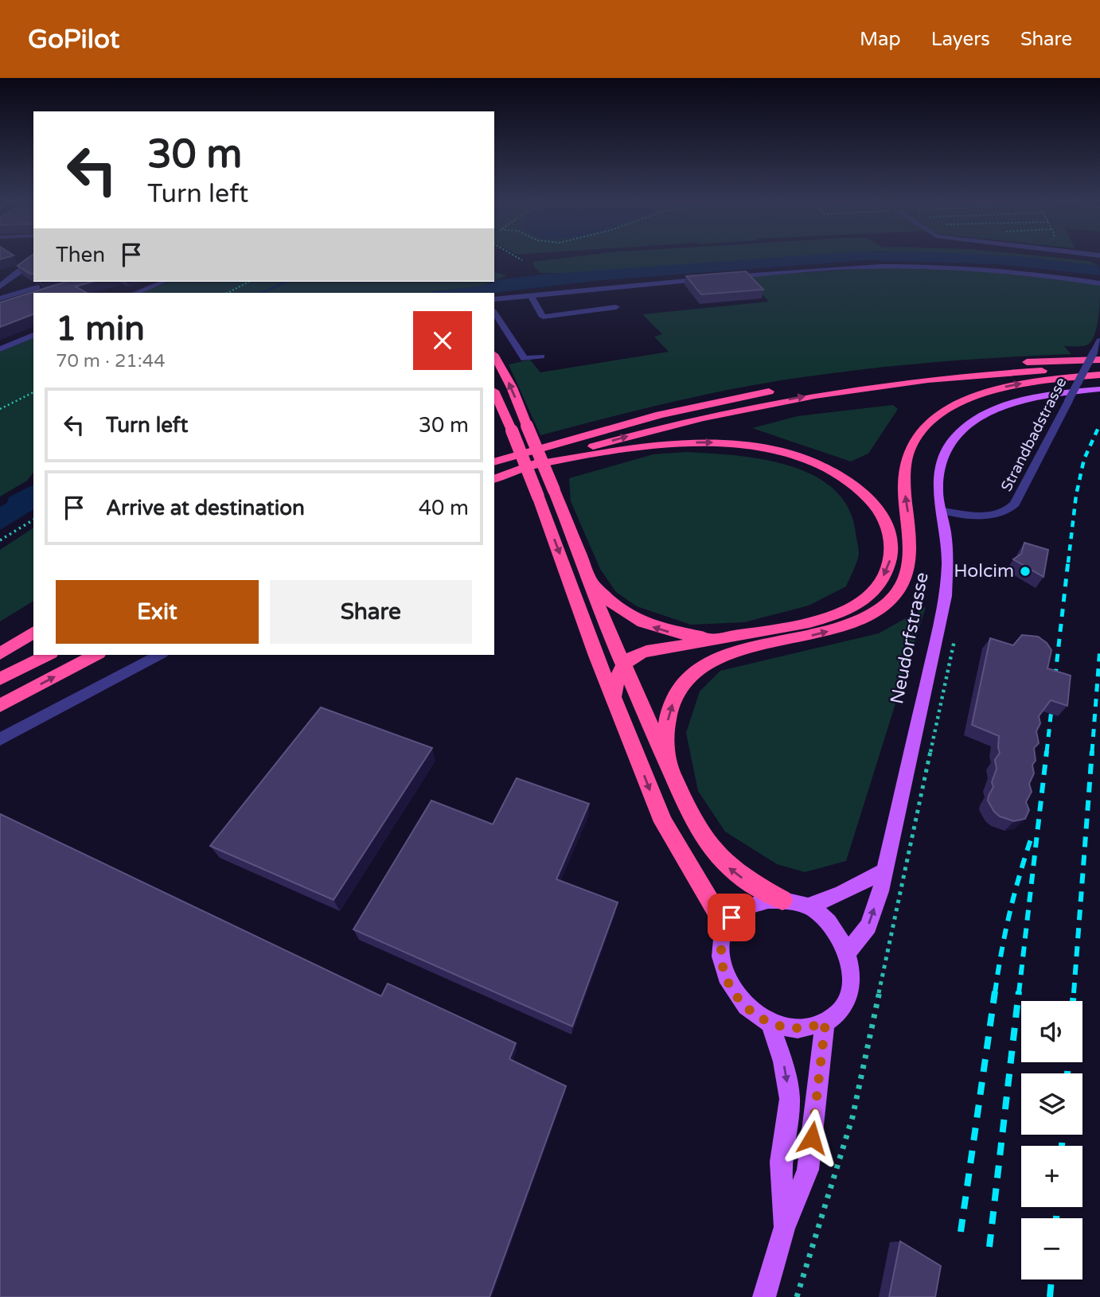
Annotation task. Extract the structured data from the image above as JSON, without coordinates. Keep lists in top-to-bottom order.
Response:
{
  "streets": {
    "main road": ["Neudorfstrasse"],
    "street": ["Strandbadstrasse"]
  },
  "crossings": [
    ["Strandbadstrasse", "Neudorfstrasse"]
  ],
  "places": ["Holcim"],
  "page": {
    "header": "GoPilot",
    "nav": ["Map", "Layers", "Share"],
    "turn": ["30 m", "Turn left"],
    "then": "Then",
    "heading": ["1 min", "70 m · 21:44"],
    "list": [
      {
        "name": "Turn left",
        "value": "30 m"
      },
      {
        "name": "Arrive at destination",
        "value": "40 m"
      }
    ],
    "buttons": ["Exit", "Share"],
    "map_buttons": ["+", "−"]
  }
}
